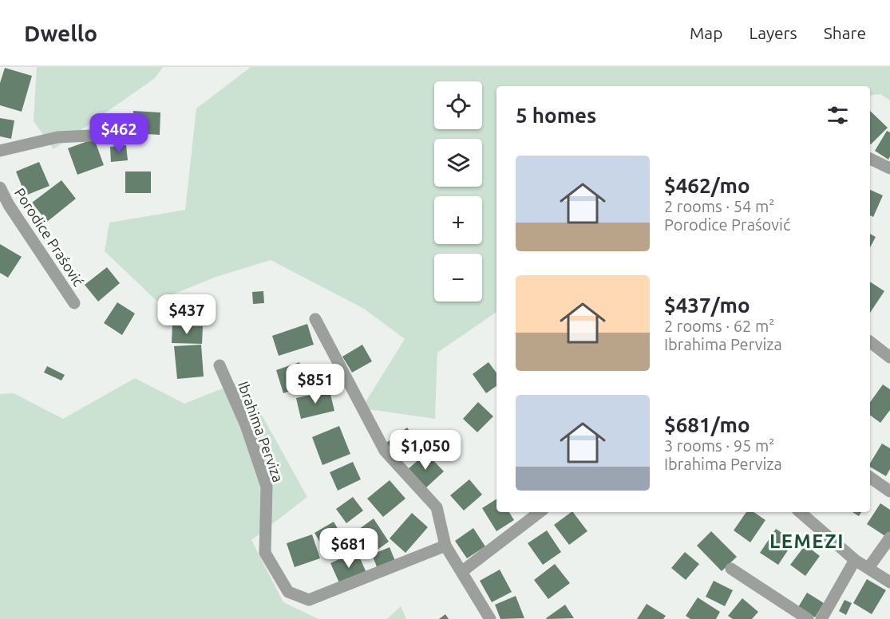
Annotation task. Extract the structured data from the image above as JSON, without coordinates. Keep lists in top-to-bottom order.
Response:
{
  "streets": {
    "street": ["Porodice Praśović", "Ibrahima Perviza"]
  },
  "districts": ["LEMEZI"],
  "page": {
    "header": "Dwello",
    "nav": ["Map", "Layers", "Share"],
    "map_buttons": ["+", "−"],
    "heading": "5 homes",
    "price": [
      "$462",
      "$437",
      "$851",
      "$1,050",
      "$681"
    ],
    "list": [
      {
        "name": "$462/mo",
        "note": "2 rooms · 54 m² · Porodice Praśović"
      },
      {
        "name": "$437/mo",
        "note": "2 rooms · 62 m² · Ibrahima Perviza"
      },
      {
        "name": "$681/mo",
        "note": "3 rooms · 95 m² · Ibrahima Perviza"
      }
    ]
  }
}
